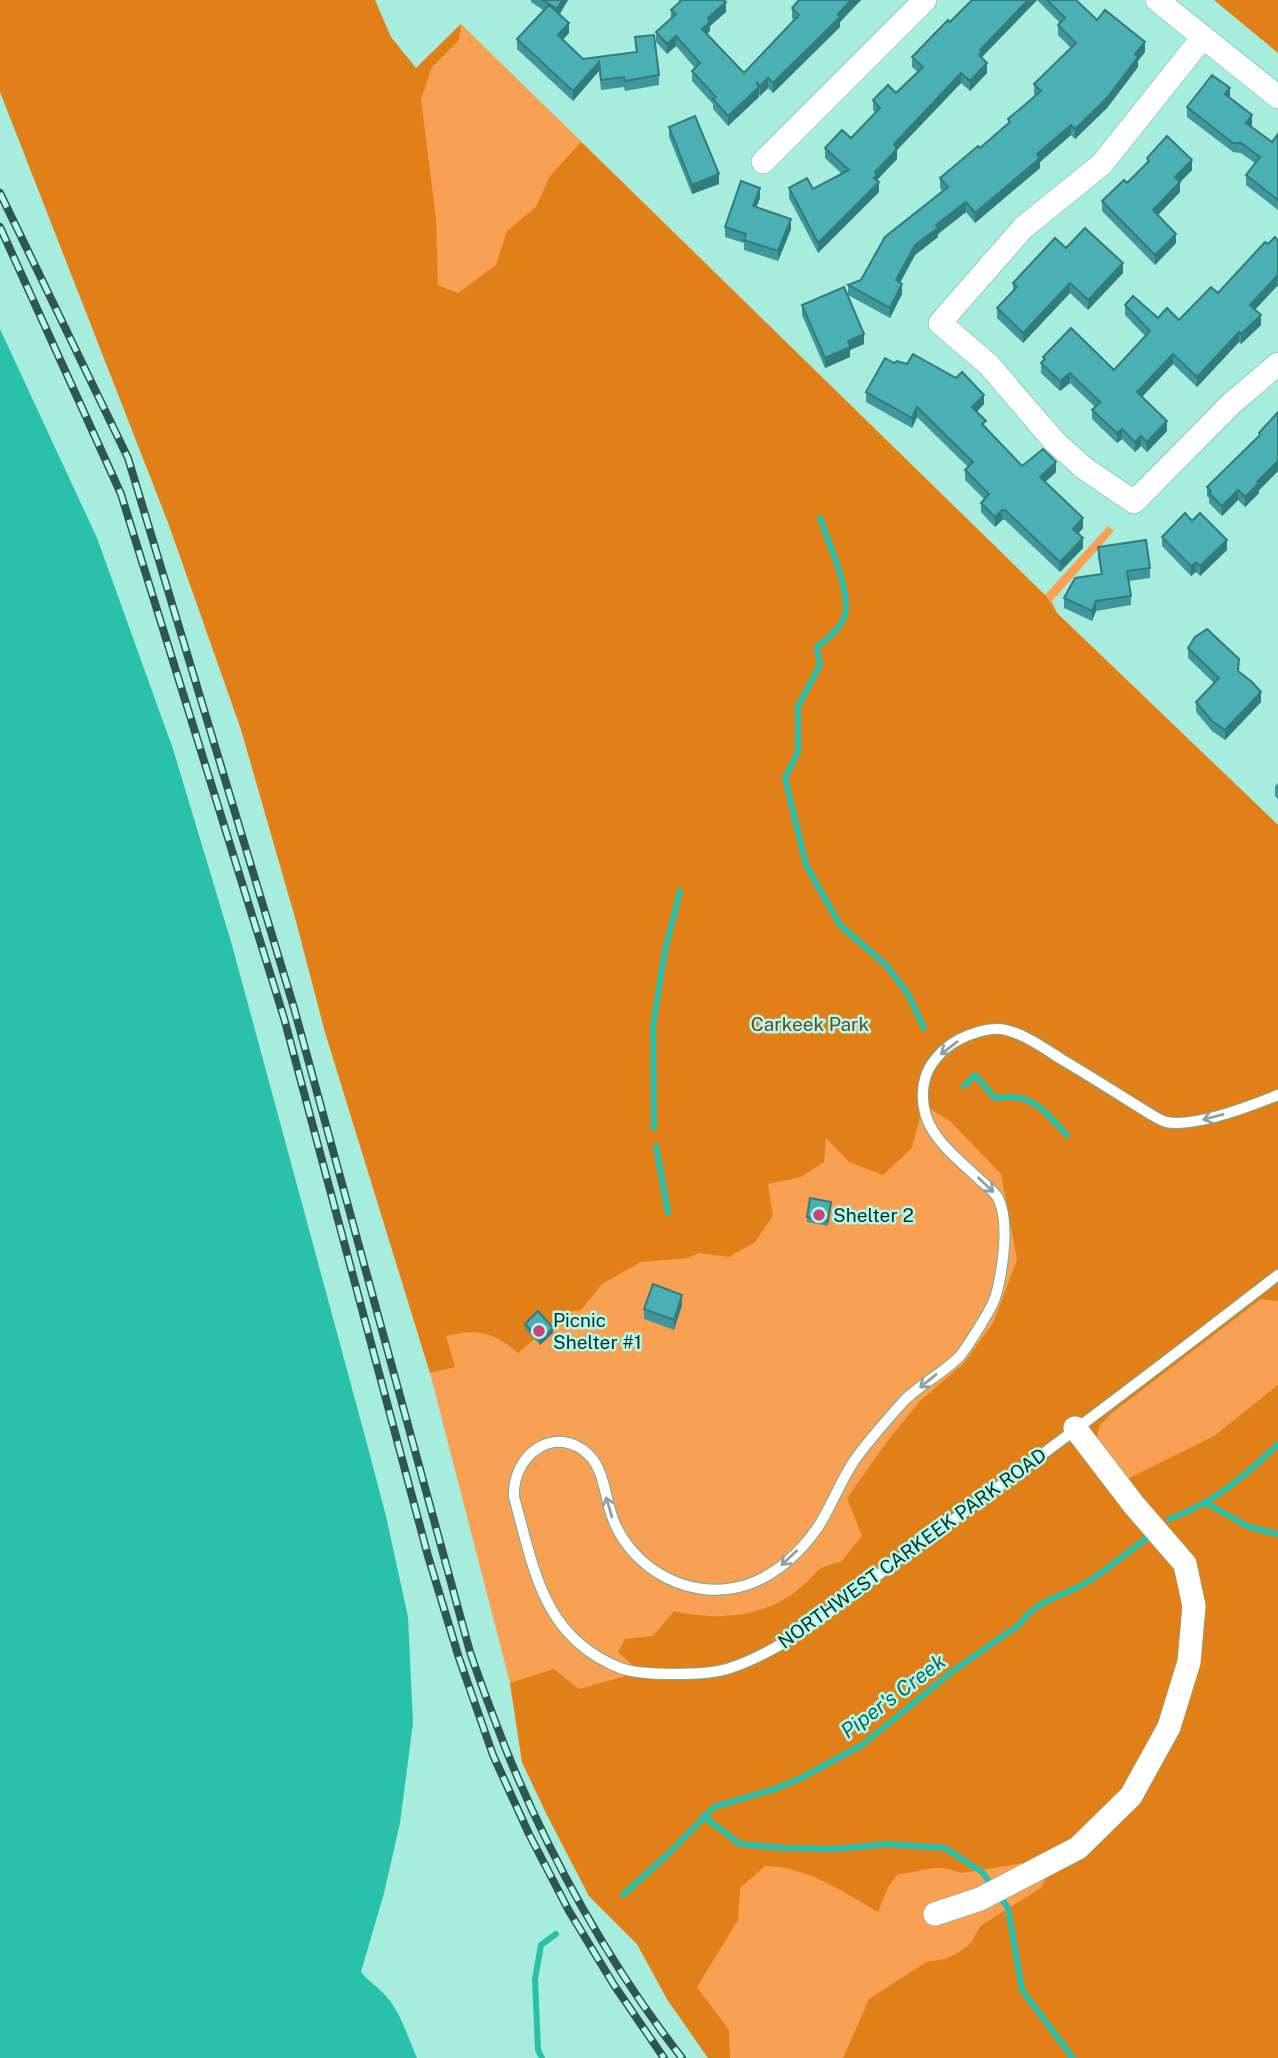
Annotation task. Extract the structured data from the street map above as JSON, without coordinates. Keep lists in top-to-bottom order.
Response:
{
  "streets": {
    "lane": ["NORTHWEST CARKEEK PARK ROAD"]
  },
  "water": ["Piper's Creek"],
  "parks": ["Carkeek Park"],
  "places": ["Shelter 2", "Picnic Shelter #1"]
}
